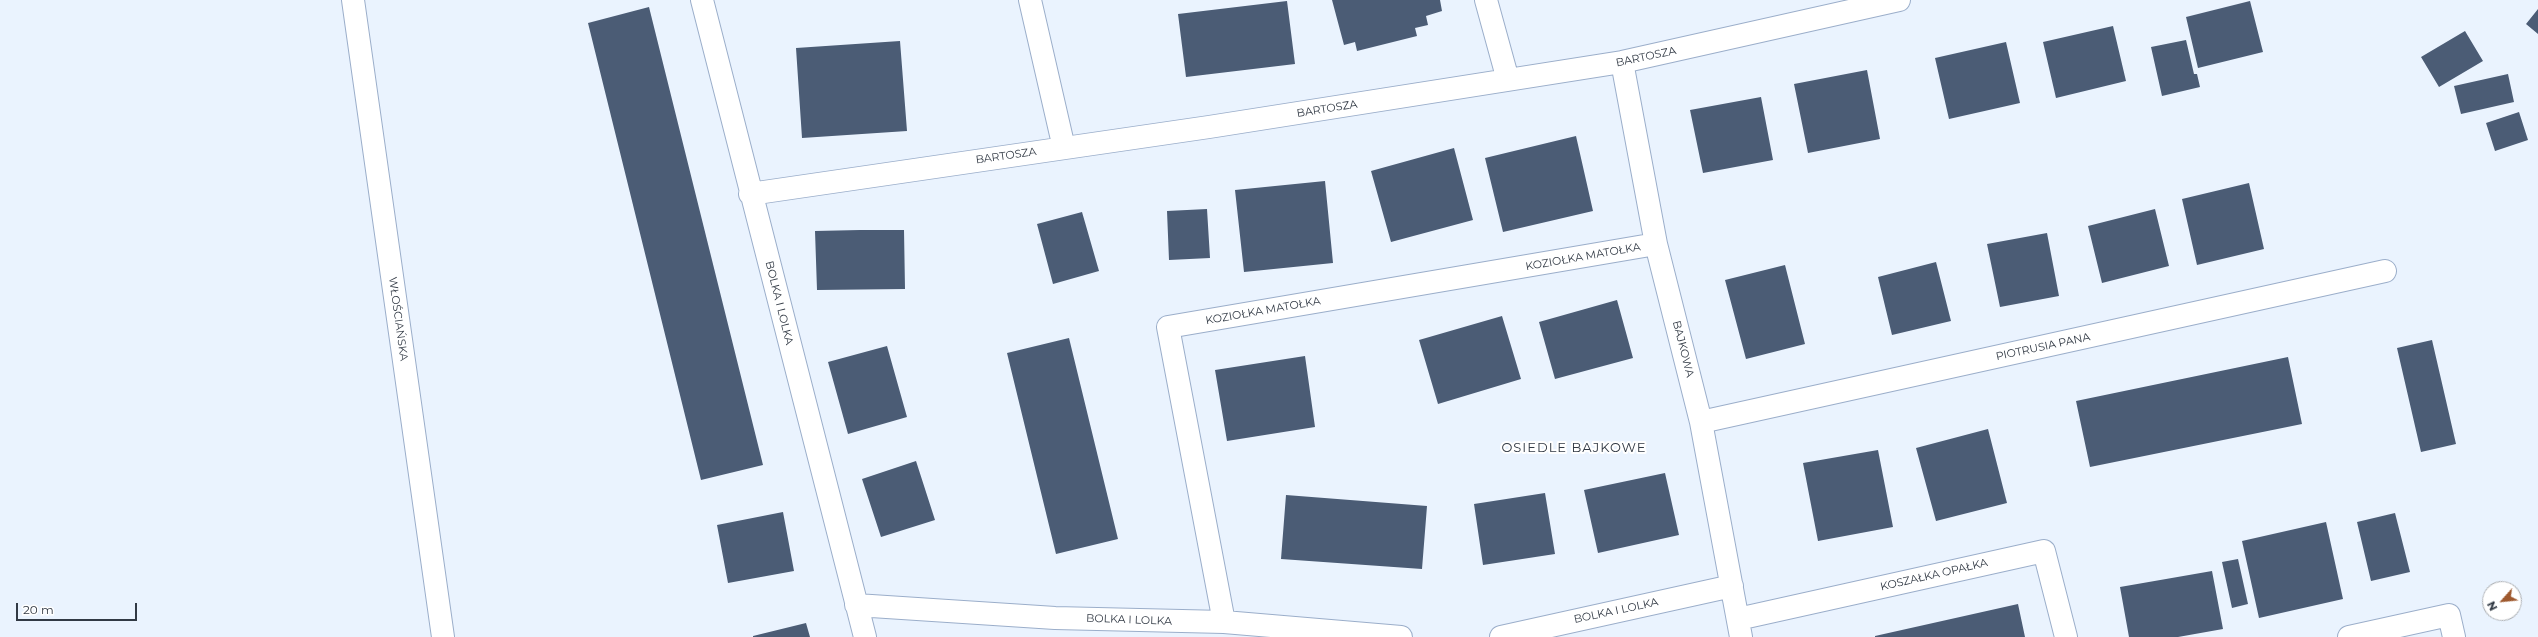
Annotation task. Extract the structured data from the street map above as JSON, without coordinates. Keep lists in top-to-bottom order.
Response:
{
  "streets": {
    "street": [
      "BARTOSZA",
      "KOZIOŁKA MATOŁKA",
      "BOLKA I LOLKA",
      "WŁOŚCIAŃSKA",
      "PIOTRUSIA PANA",
      "BAJKOWA",
      "KOSZAŁKA OPAŁKA"
    ]
  },
  "crossings": [
    ["BARTOSZA", "BOLKA I LOLKA"],
    ["BARTOSZA", "BAJKOWA"],
    ["KOZIOŁKA MATOŁKA", "BOLKA I LOLKA"],
    ["KOZIOŁKA MATOŁKA", "BAJKOWA"],
    ["BOLKA I LOLKA", "BAJKOWA"],
    ["PIOTRUSIA PANA", "BAJKOWA"],
    ["BAJKOWA", "KOSZAŁKA OPAŁKA"]
  ],
  "districts": ["OSIEDLE BAJKOWE"],
  "scale_bar": "20 m",
  "north": "bottom left"
}
